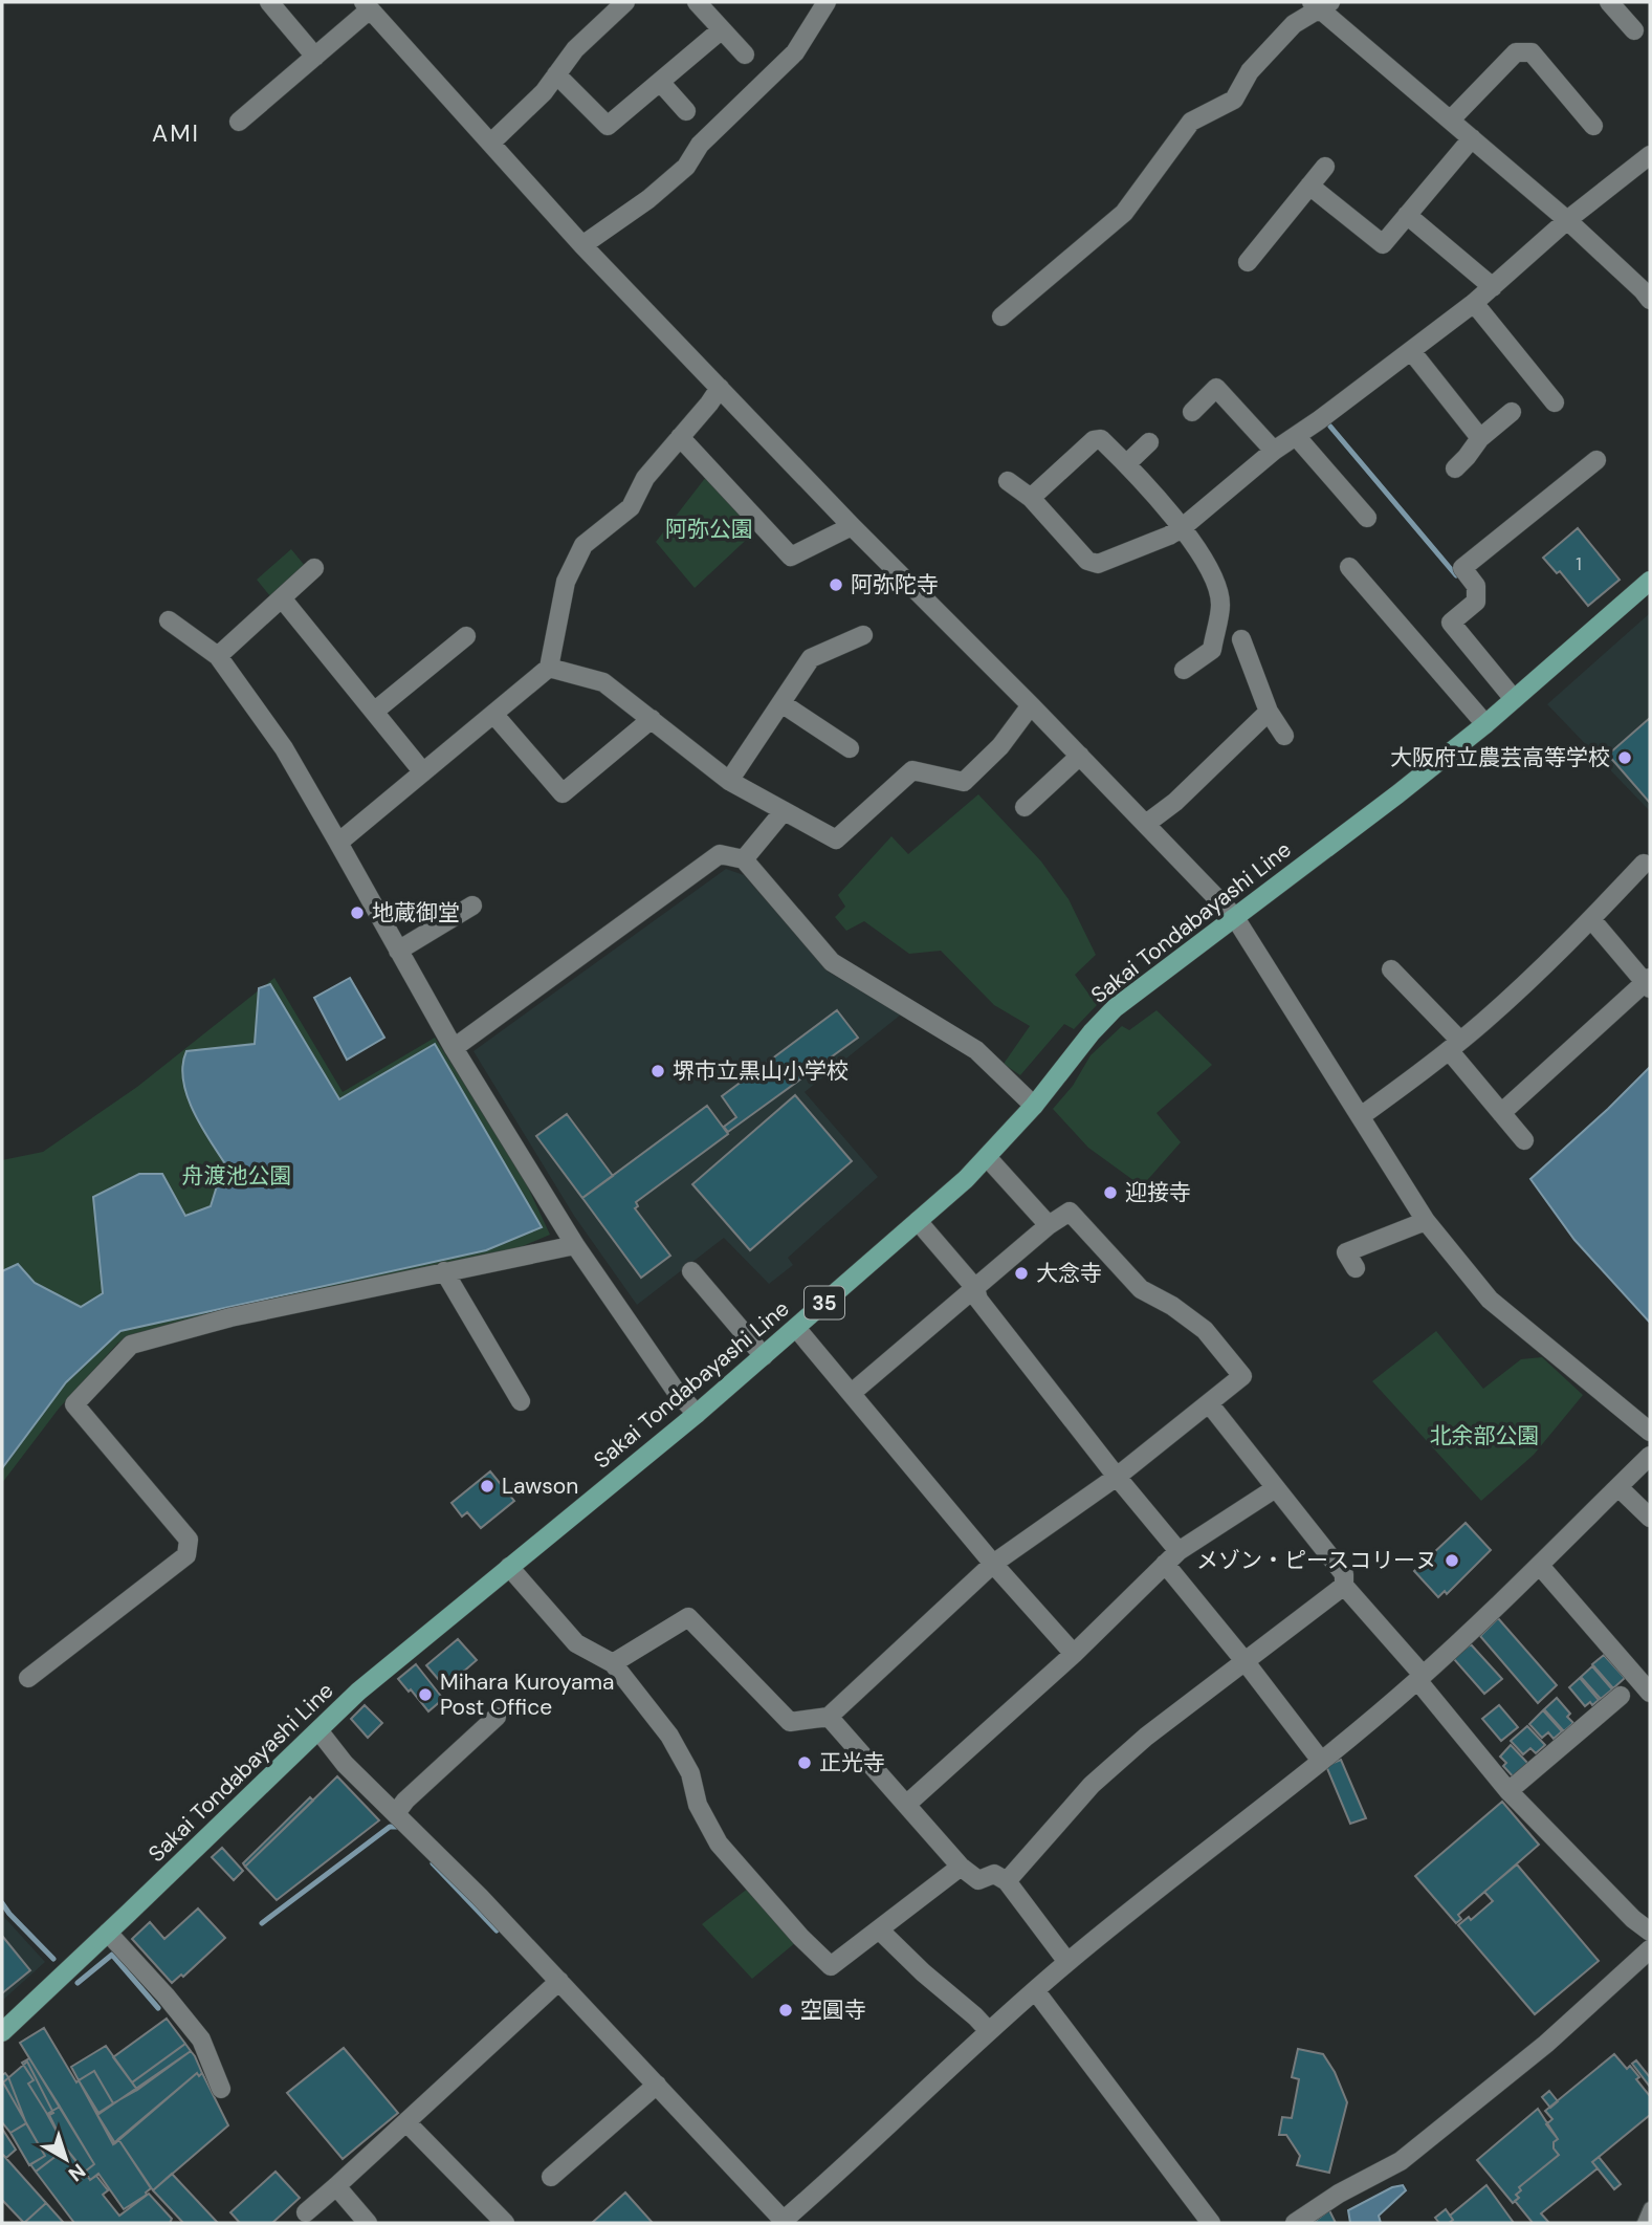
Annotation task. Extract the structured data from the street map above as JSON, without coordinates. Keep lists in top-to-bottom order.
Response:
{
  "streets": {
    "main road": ["Sakai Tondabayashi Line", "35"]
  },
  "districts": ["AMI"],
  "parks": ["阿弥公園", "舟渡池公園", "北余部公園"],
  "places": [
    "阿弥陀寺",
    "大阪府立農芸高等学校",
    "地蔵御堂",
    "堺市立黒山小学校",
    "迎接寺",
    "大念寺",
    "Lawson",
    "メゾン・ピースコリーヌ",
    "Mihara Kuroyama Post Office",
    "正光寺",
    "空圓寺"
  ],
  "house_numbers": ["1"],
  "north": "bottom right"
}
